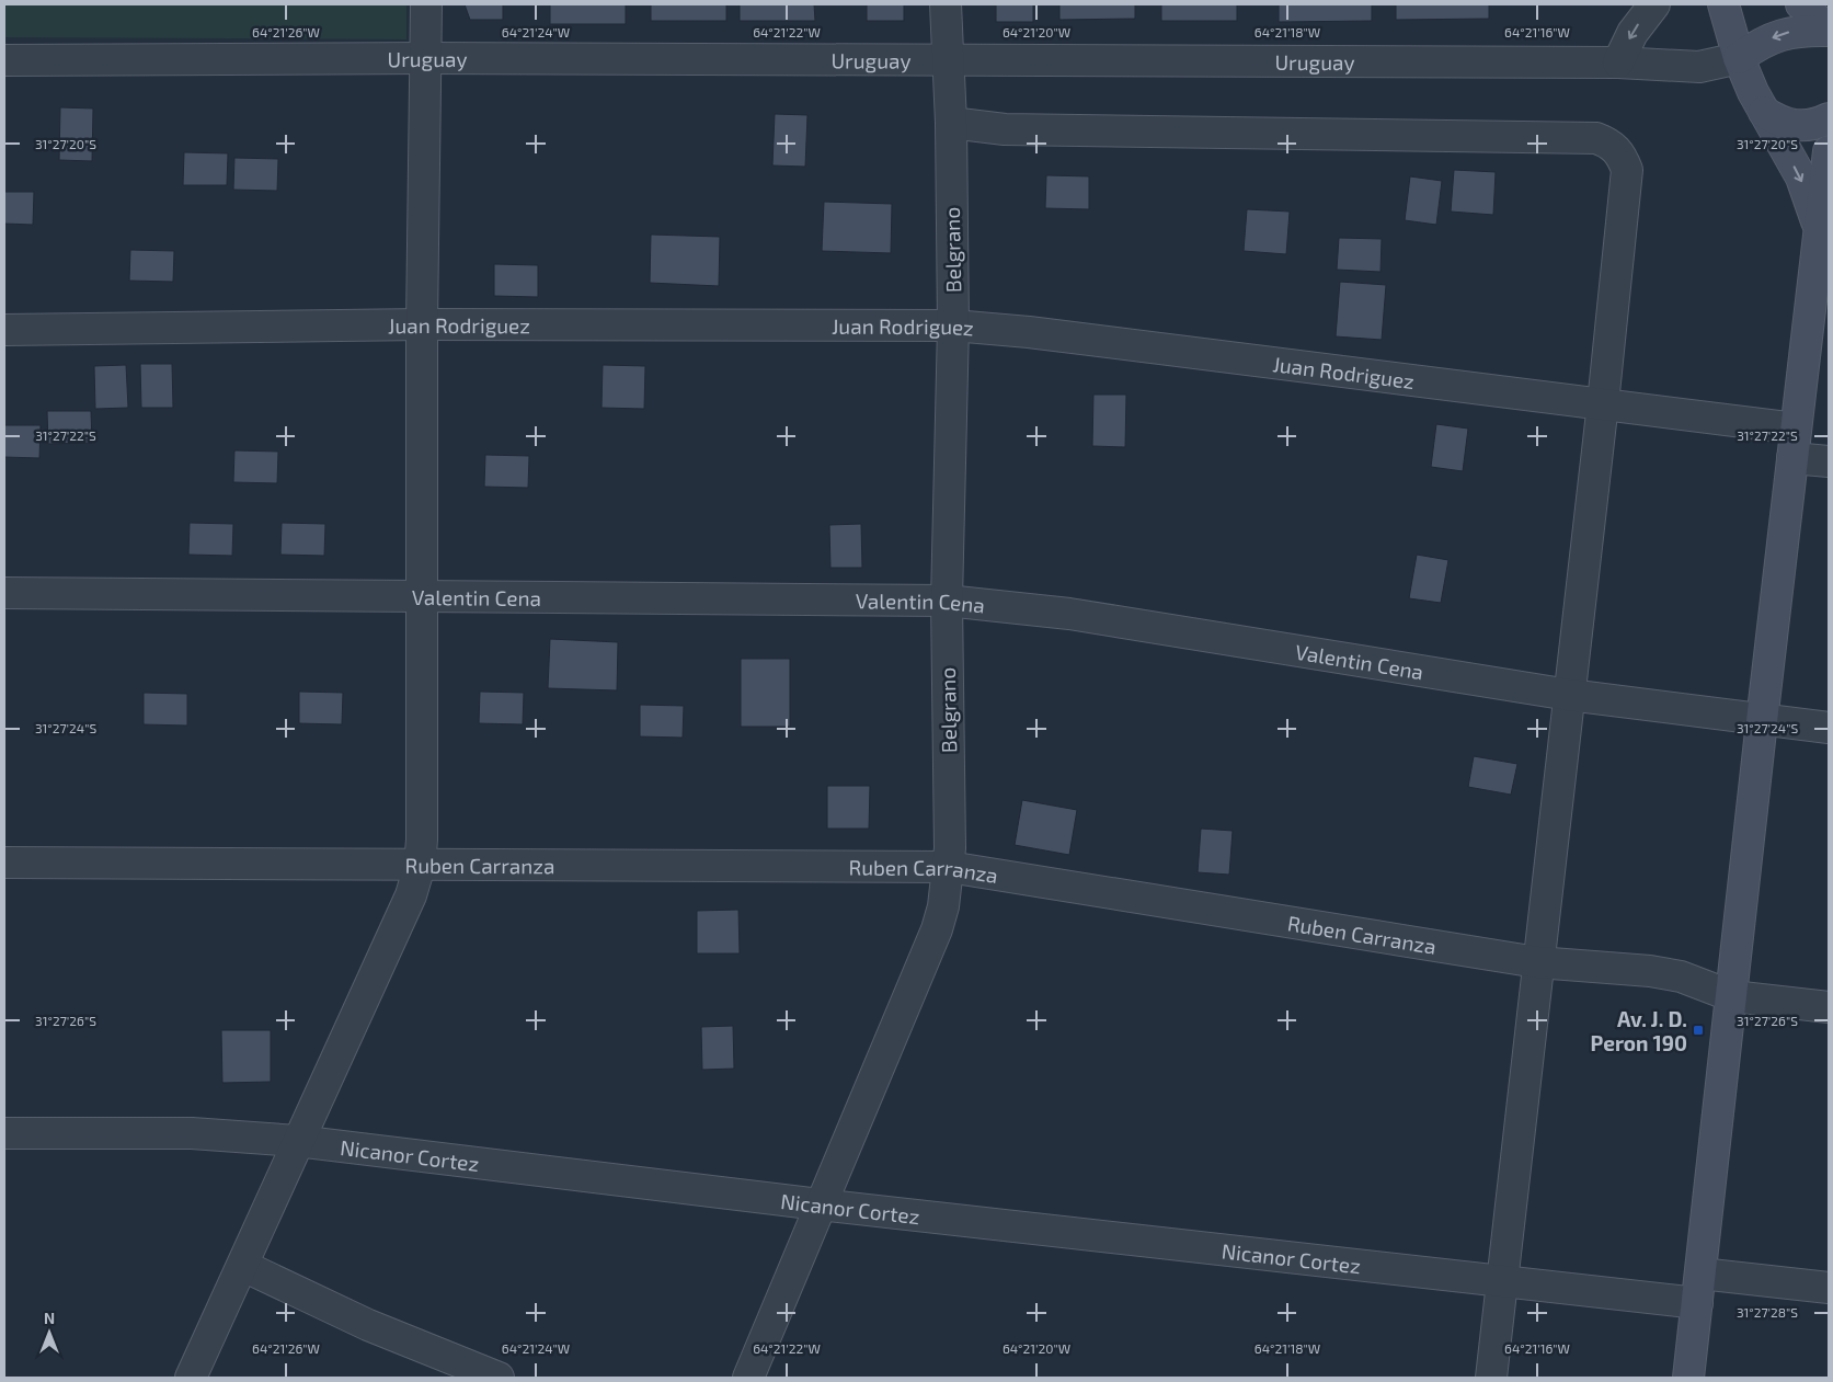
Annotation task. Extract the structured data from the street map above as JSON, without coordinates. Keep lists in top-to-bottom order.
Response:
{
  "streets": {
    "street": [
      "Uruguay",
      "Belgrano",
      "Juan Rodriguez",
      "Valentin Cena",
      "Ruben Carranza",
      "Nicanor Cortez"
    ]
  },
  "crossings": [
    ["Uruguay", "Belgrano"],
    ["Belgrano", "Juan Rodriguez"],
    ["Belgrano", "Valentin Cena"],
    ["Belgrano", "Ruben Carranza"],
    ["Belgrano", "Nicanor Cortez"]
  ],
  "places": {
    "transit": ["Av. J. D. Peron 190"]
  },
  "north": "top",
  "coordinates": [
    "64°21'26\"W",
    "64°21'24\"W",
    "64°21'22\"W",
    "64°21'20\"W",
    "64°21'18\"W",
    "64°21'16\"W",
    "31°27'20\"S",
    "31°27'22\"S",
    "31°27'24\"S",
    "31°27'26\"S",
    "31°27'28\"S"
  ]
}
